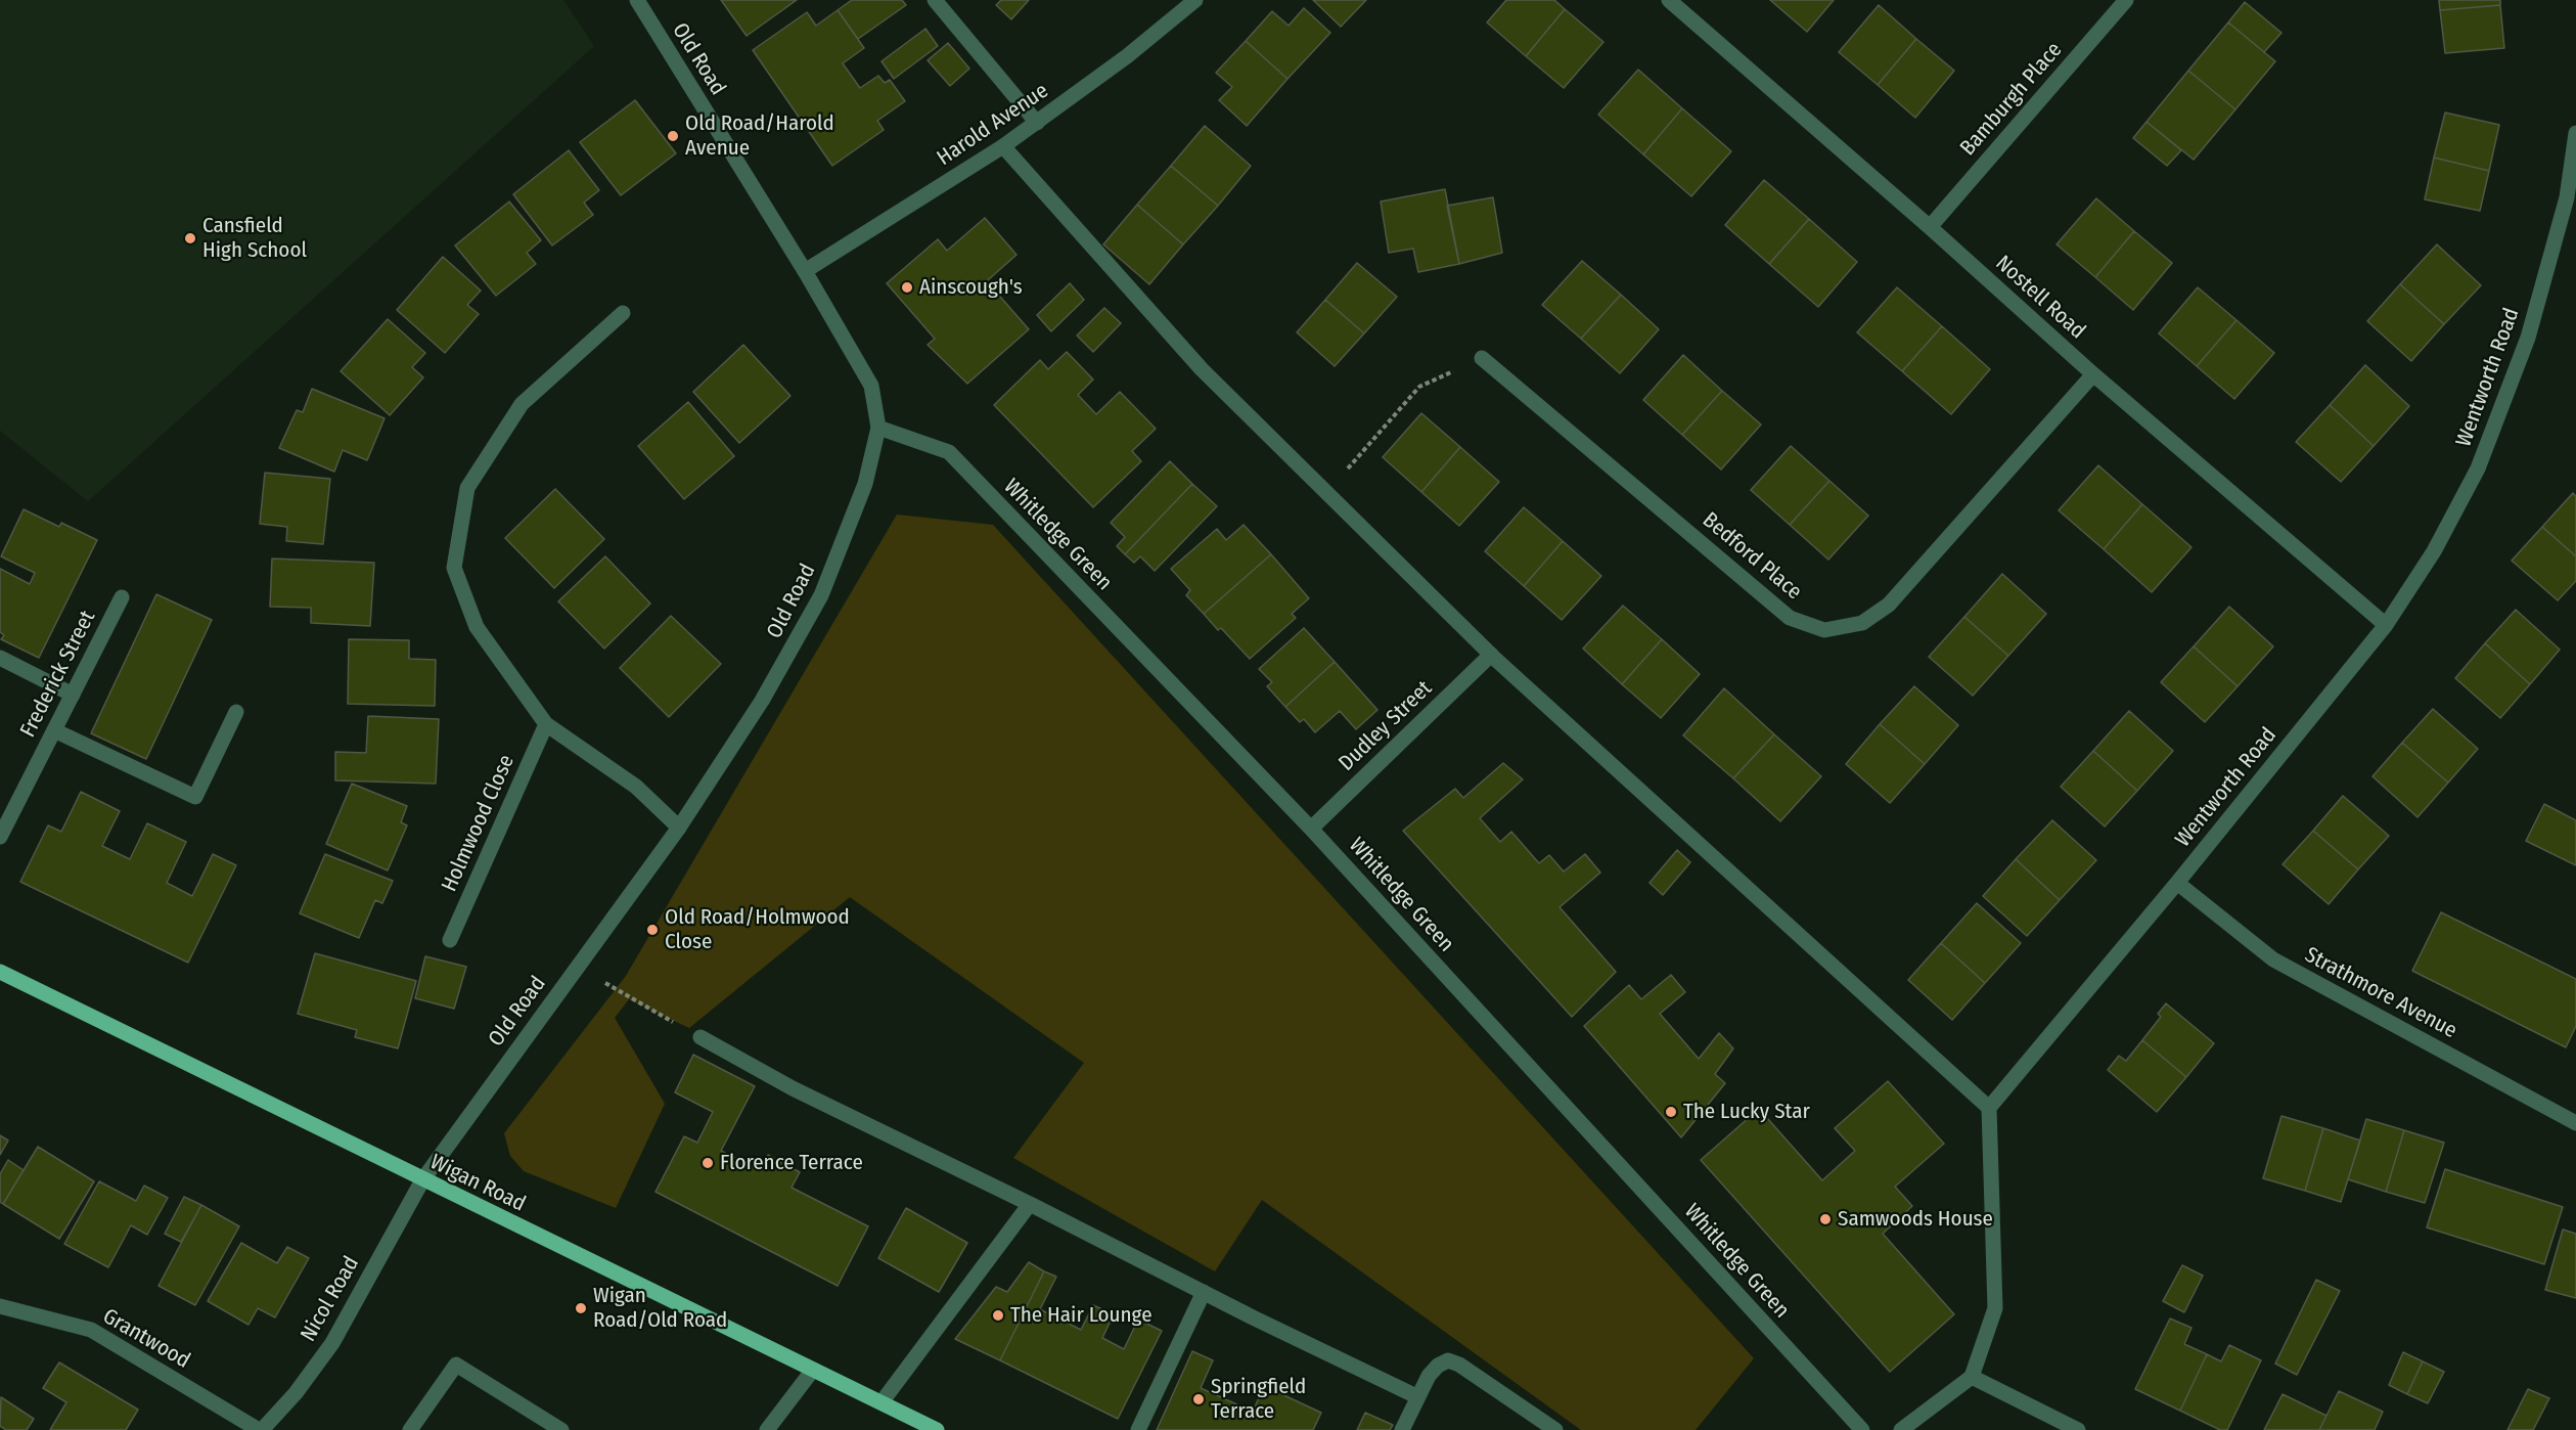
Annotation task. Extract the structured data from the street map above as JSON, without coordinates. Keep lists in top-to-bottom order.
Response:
{
  "streets": {
    "main road": ["Wigan Road"],
    "street": [
      "Old Road",
      "Bamburgh Place",
      "Harold Avenue",
      "Nostell Road",
      "Wentworth Road",
      "Whitledge Green",
      "Bedford Place",
      "Frederick Street",
      "Dudley Street",
      "Holmwood Close",
      "Strathmore Avenue",
      "Nicol Road",
      "Grantwood"
    ]
  },
  "crossings": [
    ["Old Road", "Harold Avenue"],
    ["Old Road", "Whitledge Green"],
    ["Old Road", "Wigan Road"],
    ["Old Road", "Nicol Road"],
    ["Bamburgh Place", "Nostell Road"],
    ["Nostell Road", "Wentworth Road"],
    ["Nostell Road", "Bedford Place"],
    ["Wentworth Road", "Strathmore Avenue"],
    ["Whitledge Green", "Dudley Street"],
    ["Wigan Road", "Nicol Road"],
    ["Nicol Road", "Grantwood"]
  ],
  "places": [
    "Old Road/Harold Avenue",
    "Cansfield High School",
    "Ainscough's",
    "Old Road/Holmwood Close",
    "The Lucky Star",
    "Florence Terrace",
    "Samwoods House",
    "Wigan Road/Old Road",
    "The Hair Lounge",
    "Springfield Terrace"
  ]
}
